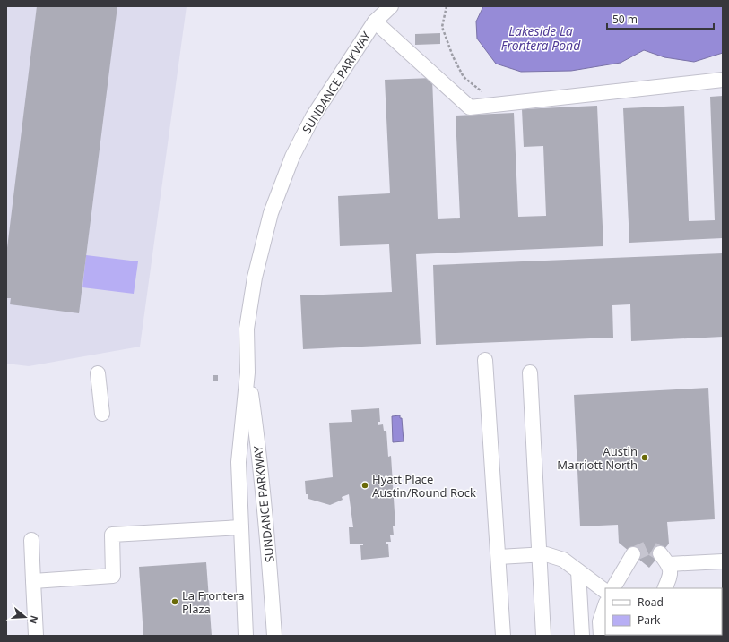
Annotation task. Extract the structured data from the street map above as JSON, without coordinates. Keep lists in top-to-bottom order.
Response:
{
  "streets": {
    "street": ["SUNDANCE PARKWAY"]
  },
  "water": ["Lakeside La Frontera Pond"],
  "places": ["Austin Marriott North", "Hyatt Place Austin/Round Rock", "La Frontera Plaza"],
  "legend": ["Road", "Park"],
  "scale_bar": "50 m",
  "north": "right"
}
